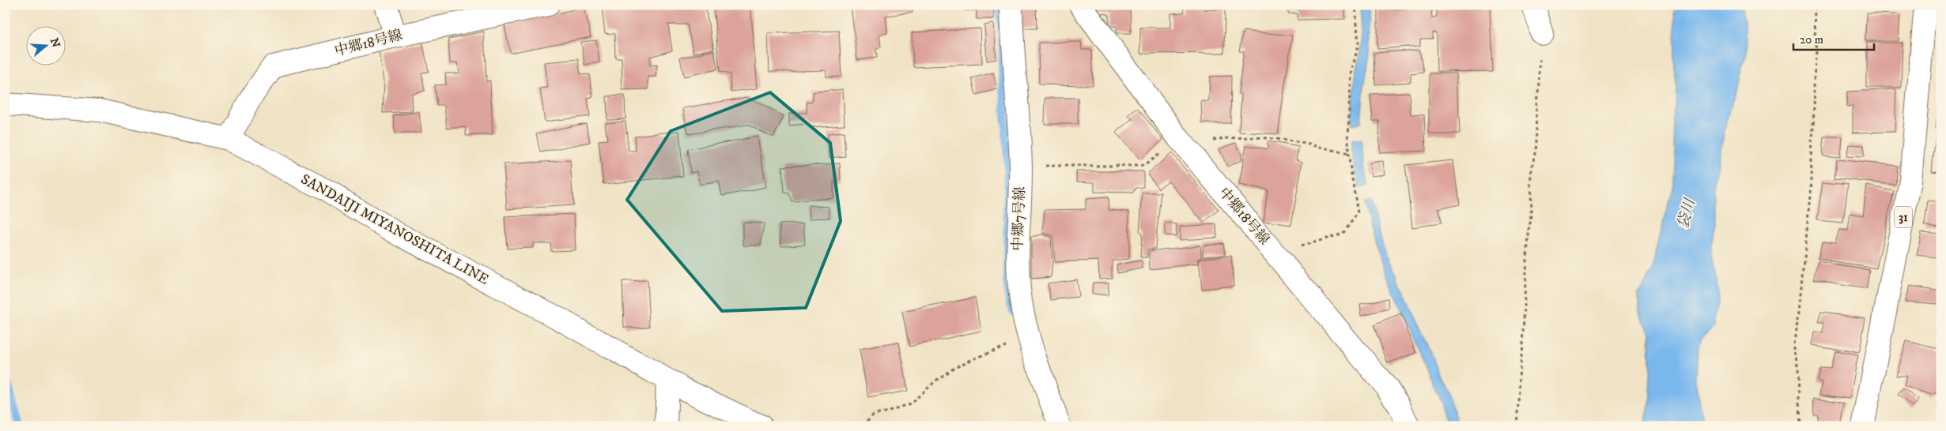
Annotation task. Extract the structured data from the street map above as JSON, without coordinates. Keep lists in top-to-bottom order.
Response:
{
  "streets": {
    "street": [
      "中郷18号線",
      "31",
      "中郷7号線",
      "SANDAIJI MIYANOSHITA LINE"
    ]
  },
  "crossings": [
    ["中郷18号線", "SANDAIJI MIYANOSHITA LINE"]
  ],
  "water": ["袋川"],
  "scale_bar": "20 m",
  "north": "right"
}
